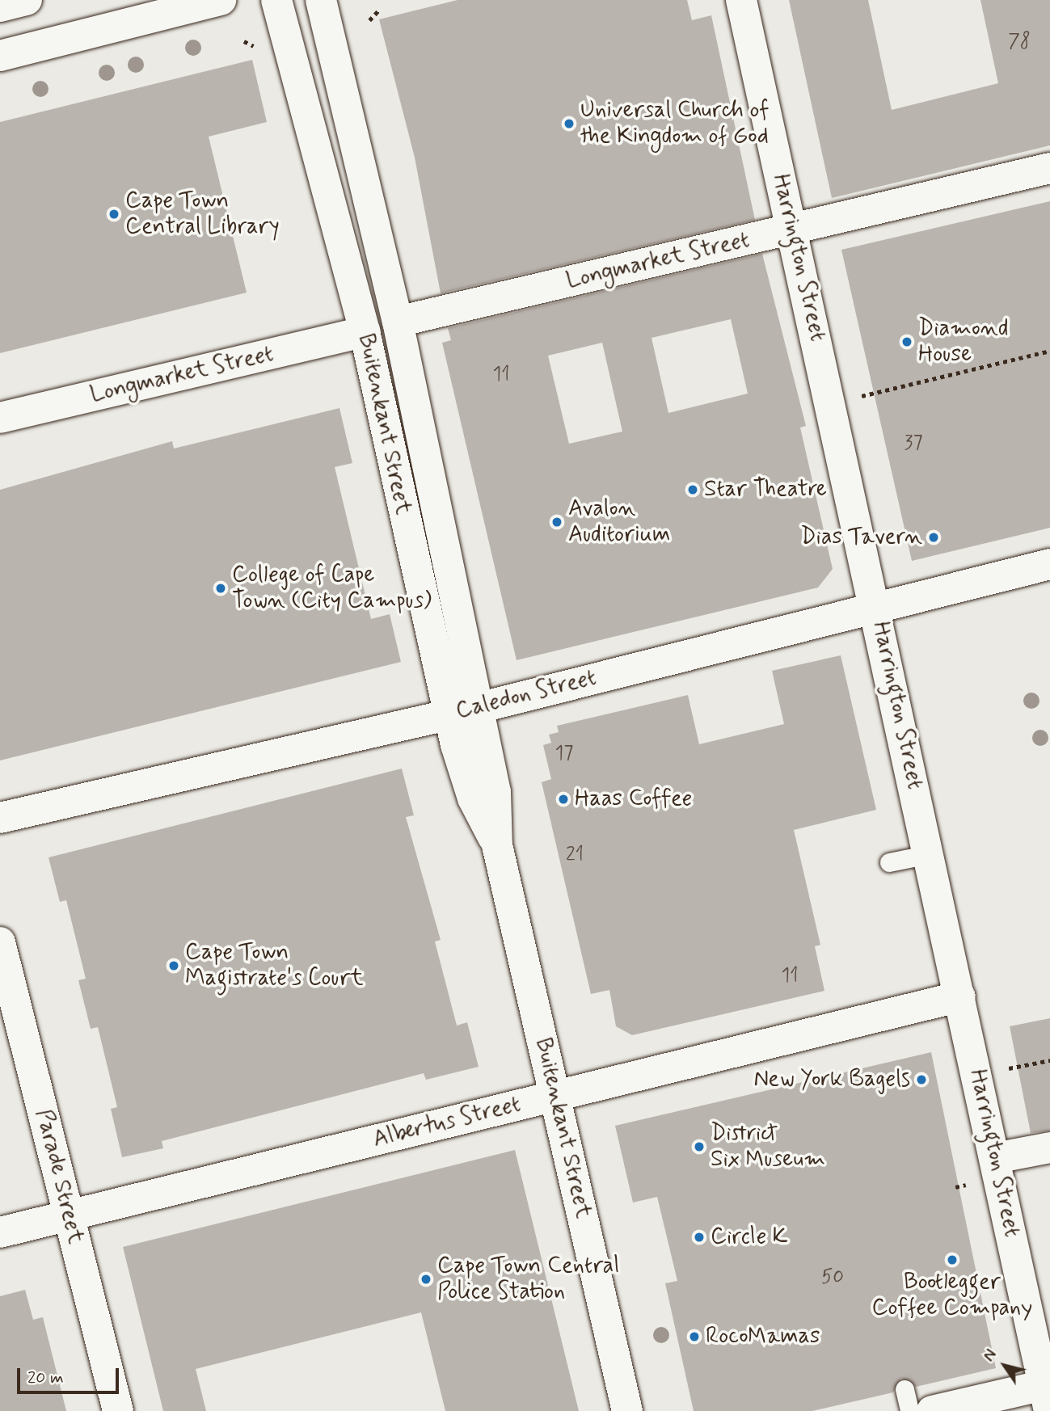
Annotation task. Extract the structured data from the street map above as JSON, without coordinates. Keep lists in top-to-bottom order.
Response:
{
  "streets": {
    "street": [
      "Harrington Street",
      "Longmarket Street",
      "Buitenkant Street",
      "Caledon Street",
      "Albertus Street",
      "Parade Street"
    ]
  },
  "crossings": [
    ["Harrington Street", "Longmarket Street"],
    ["Harrington Street", "Caledon Street"],
    ["Harrington Street", "Albertus Street"],
    ["Longmarket Street", "Buitenkant Street"],
    ["Buitenkant Street", "Caledon Street"],
    ["Buitenkant Street", "Albertus Street"],
    ["Albertus Street", "Parade Street"]
  ],
  "places": [
    "Universal Church of the Kingdom of God",
    "Cape Town Central Library",
    "Diamond House",
    "Star Theatre",
    "Avalon Auditorium",
    "Dias Tavern",
    "College of Cape Town (City Campus)",
    "Haas Coffee",
    "Cape Town Magistrate's Court",
    "New York Bagels",
    "District Six Museum",
    "Circle K",
    "Bootlegger Coffee Company",
    "Cape Town Central Police Station",
    "RocoMamas"
  ],
  "house_numbers": [
    "78",
    "11",
    "37",
    "17",
    "21",
    "11",
    "50"
  ],
  "scale_bar": "20 m",
  "north": "top left"
}
